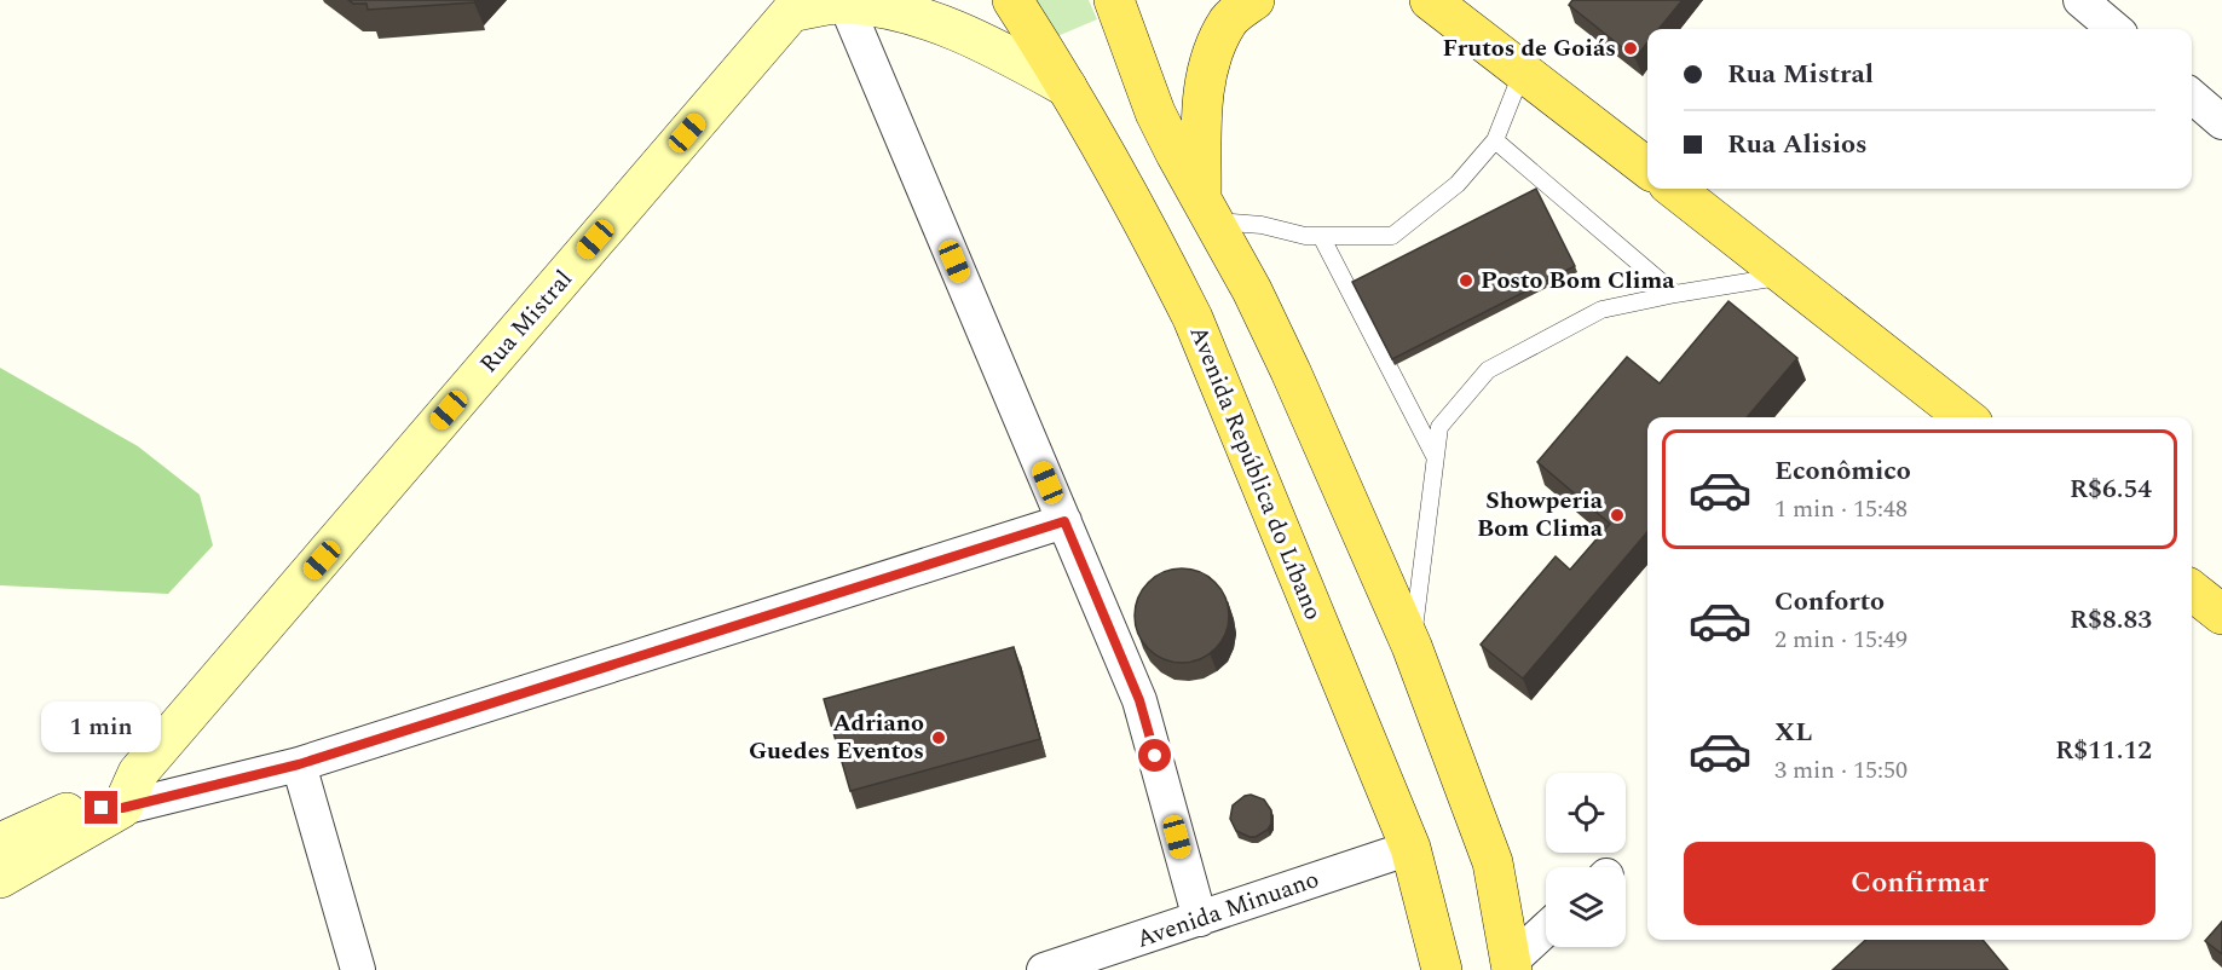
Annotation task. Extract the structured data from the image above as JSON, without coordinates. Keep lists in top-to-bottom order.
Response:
{
  "streets": {
    "main road": ["Avenida República do Líbano"],
    "street": ["Rua Mistral", "Avenida Minuano"]
  },
  "crossings": [
    ["Avenida República do Líbano", "Avenida Minuano"]
  ],
  "places": [
    "Frutos de Goiás",
    "Posto Bom Clima",
    "Showperia Bom Clima",
    "Adriano Guedes Eventos"
  ],
  "page": {
    "banner": ["Rua Mistral", "Rua Alisios"],
    "list": [
      {
        "name": "Econômico",
        "note": "1 min · 15:48",
        "value": "R$6.54"
      },
      {
        "name": "Conforto",
        "note": "2 min · 15:49",
        "value": "R$8.83"
      },
      {
        "name": "XL",
        "note": "3 min · 15:50",
        "value": "R$11.12"
      }
    ],
    "bubble": "1 min",
    "buttons": "Confirmar"
  }
}
